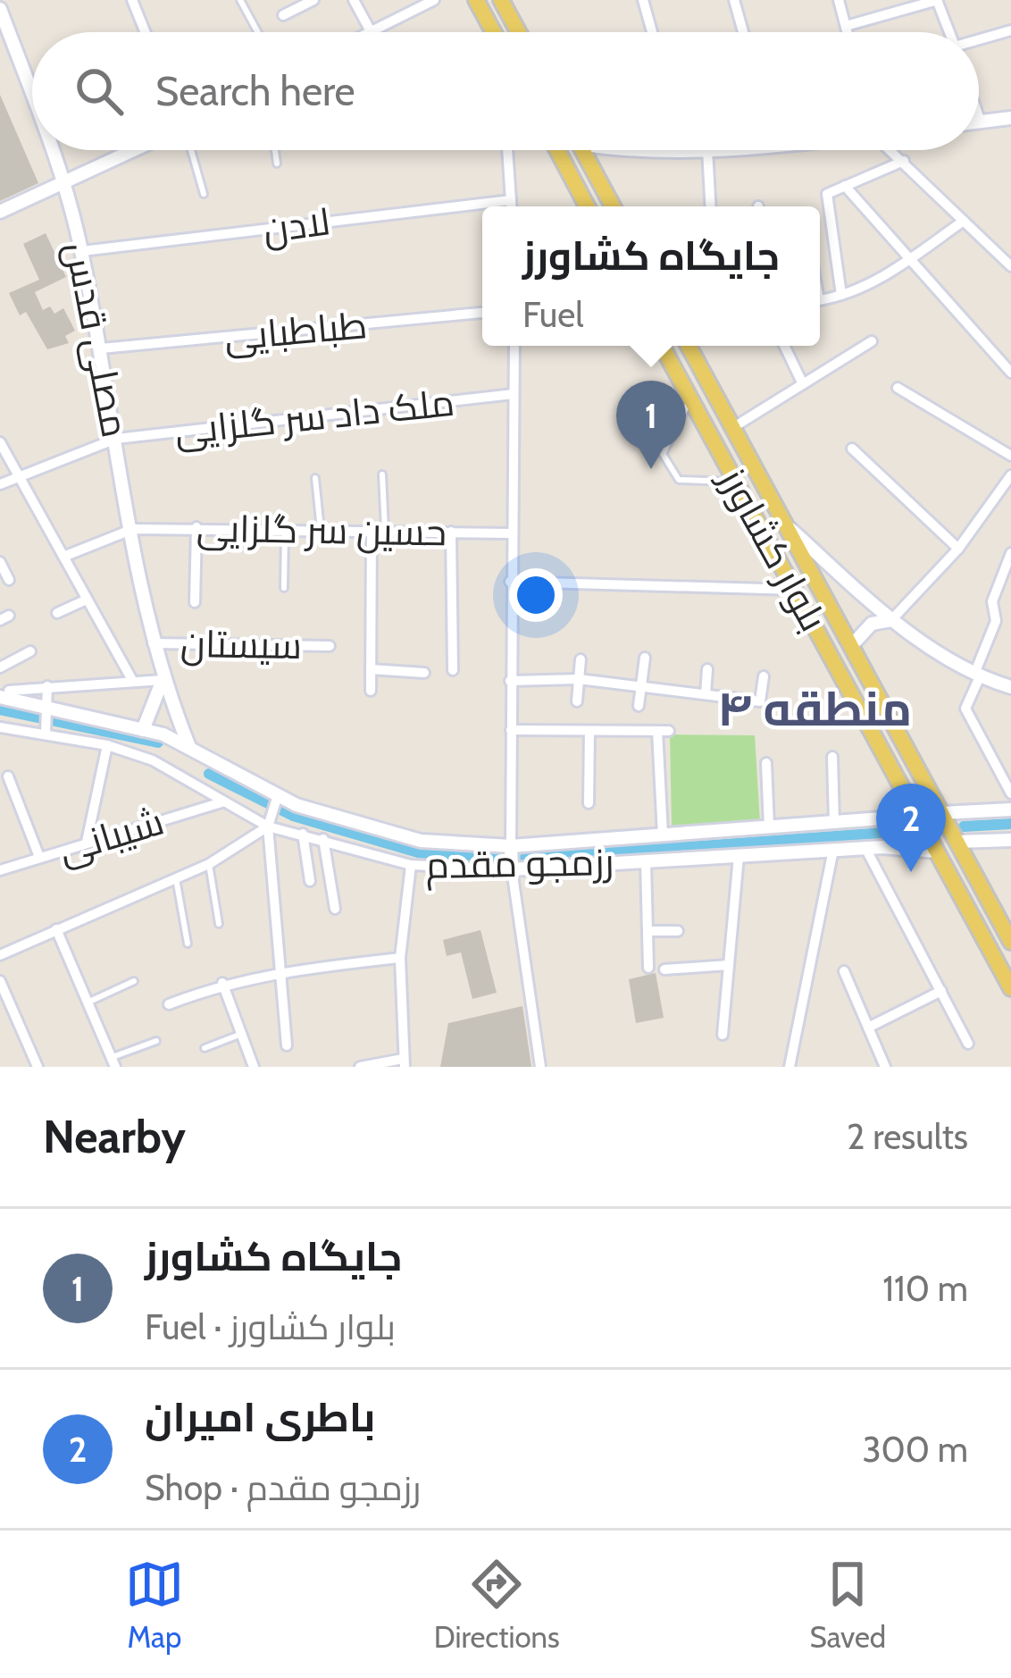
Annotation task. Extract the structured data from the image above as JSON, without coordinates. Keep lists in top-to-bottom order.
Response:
{
  "streets": {
    "main road": ["بلوار کشاورز"],
    "street": [
      "لادن",
      "طباطبایی",
      "مصلی قدس",
      "ملک داد سر گلزایی",
      "حسین سر گلزایی",
      "سیستان",
      "شیبانی",
      "رزمجو مقدم"
    ]
  },
  "crossings": [
    ["لادن", "مصلی قدس"],
    ["طباطبایی", "مصلی قدس"],
    ["مصلی قدس", "ملک داد سر گلزایی"],
    ["مصلی قدس", "حسین سر گلزایی"],
    ["مصلی قدس", "سیستان"],
    ["مصلی قدس", "رزمجو مقدم"],
    ["بلوار کشاورز", "رزمجو مقدم"],
    ["شیبانی", "رزمجو مقدم"]
  ],
  "districts": ["منطقه ۴"],
  "page": {
    "search": "Search here",
    "popup": ["جایگاه کشاورز", "Fuel"],
    "pins": ["1", "2"],
    "heading": ["Nearby", "2 results"],
    "list": [
      {
        "mark": "1",
        "name": "جایگاه کشاورز",
        "note": "Fuel · بلوار کشاورز",
        "value": "110 m"
      },
      {
        "mark": "2",
        "name": "باطری امیران",
        "note": "Shop · رزمجو مقدم",
        "value": "300 m"
      }
    ],
    "nav": ["Map", "Directions", "Saved"]
  }
}
